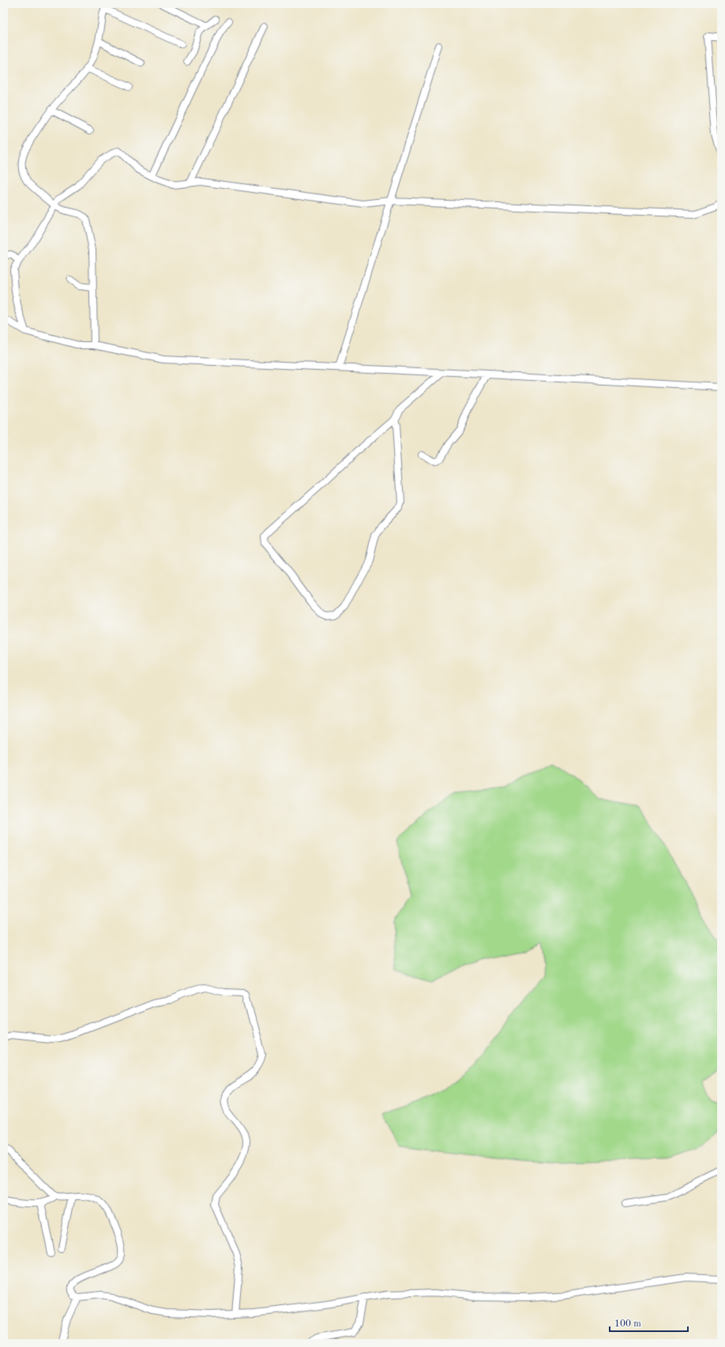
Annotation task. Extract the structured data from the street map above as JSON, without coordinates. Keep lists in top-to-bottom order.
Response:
{
  "scale_bar": "100 m"
}
